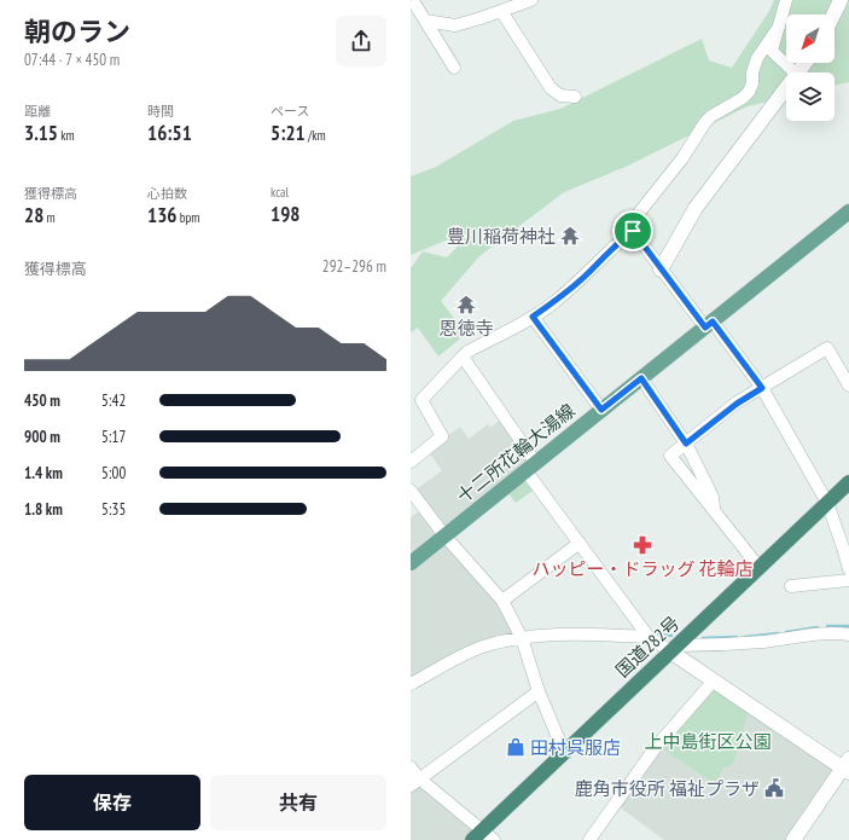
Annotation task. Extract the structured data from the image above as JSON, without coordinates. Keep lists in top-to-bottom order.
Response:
{
  "streets": {
    "highway": ["国道282号"],
    "main road": ["十二所花輪大湯線"]
  },
  "parks": ["上中島街区公園"],
  "places": {
    "temple": ["豊川稲荷神社", "恩徳寺"],
    "pharmacy": ["ハッピー・ドラッグ 花輪店"],
    "shop": ["田村呉服店"],
    "public building": ["鹿角市役所 福祉プラザ"]
  },
  "north": "bottom left",
  "page": {
    "heading": ["朝のラン", "07:44 · 7 × 450 m"],
    "stats": [
      ["距離", "3.15 km"],
      ["時間", "16:51"],
      ["ペース", "5:21 /km"],
      ["獲得標高", "28 m"],
      ["心拍数", "136 bpm"],
      ["kcal", "198"]
    ],
    "chart": ["獲得標高", "292–296 m"],
    "list": [
      {
        "name": "450 m",
        "note": "5:42"
      },
      {
        "name": "900 m",
        "note": "5:17"
      },
      {
        "name": "1.4 km",
        "note": "5:00"
      },
      {
        "name": "1.8 km",
        "note": "5:35"
      }
    ],
    "buttons": ["保存", "共有"]
  }
}
